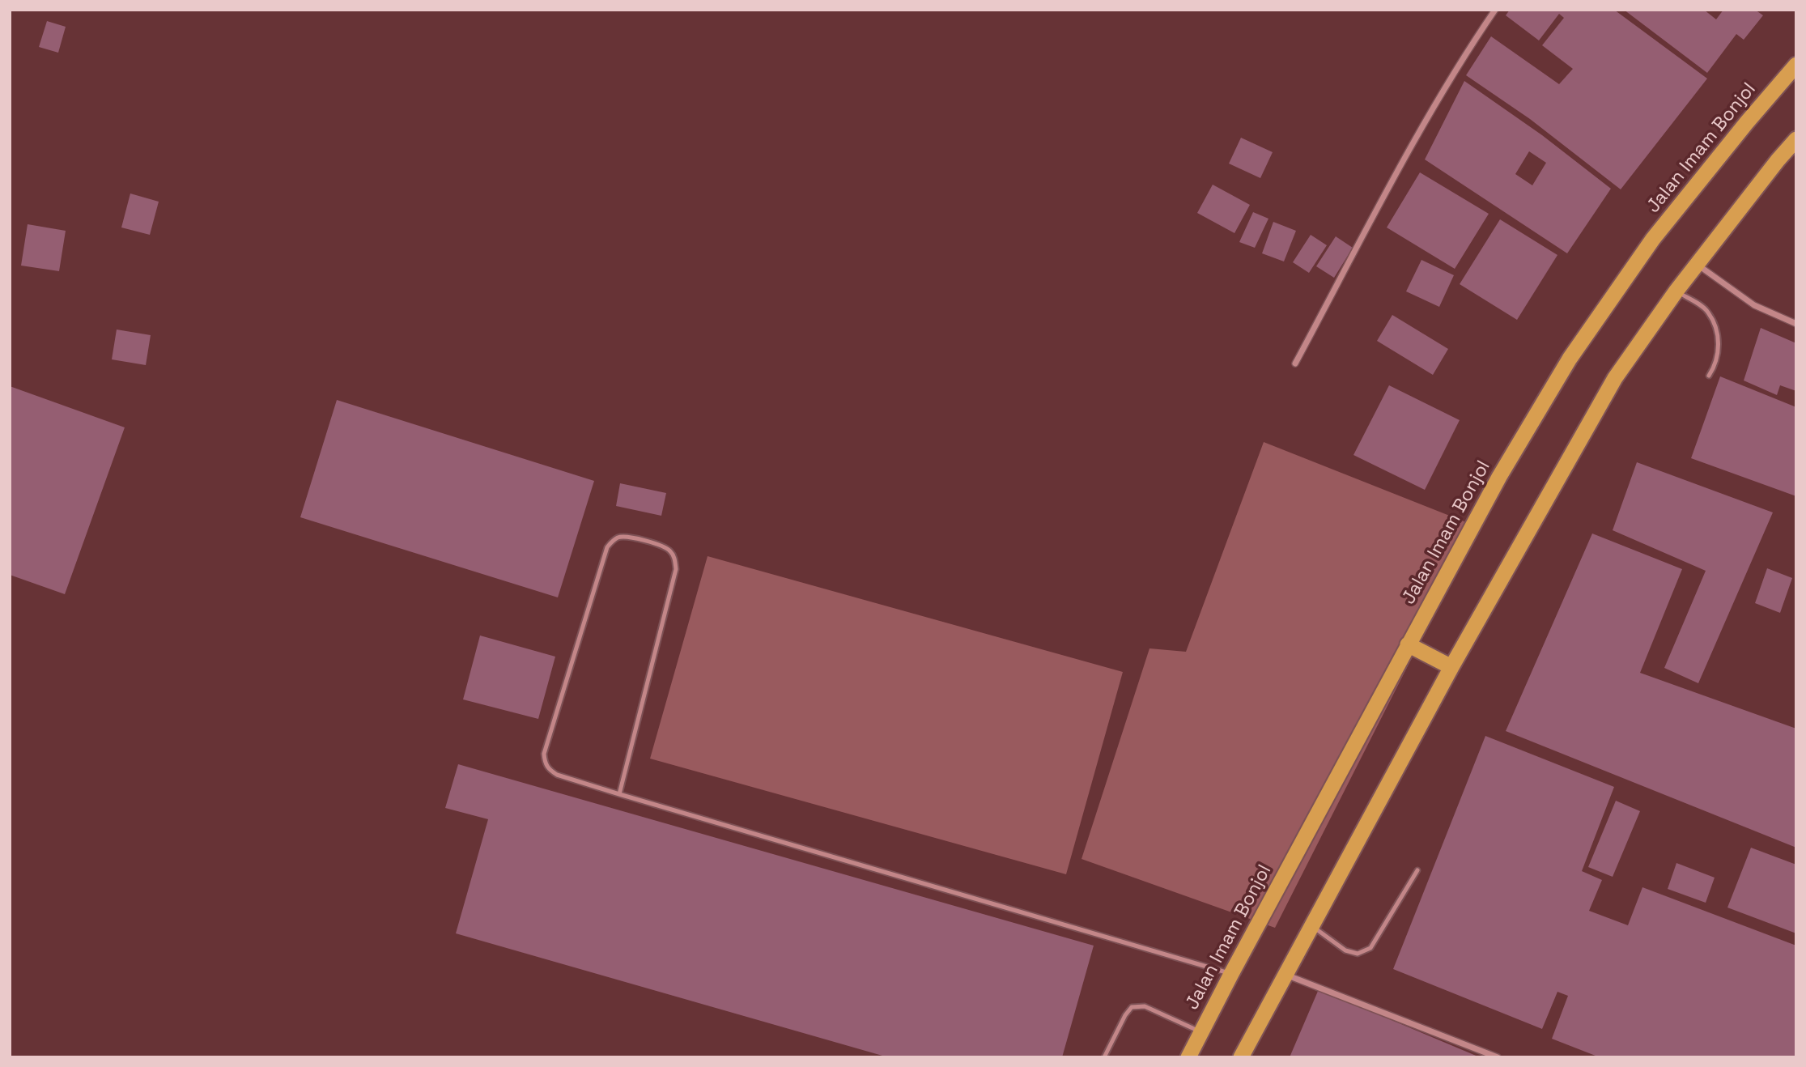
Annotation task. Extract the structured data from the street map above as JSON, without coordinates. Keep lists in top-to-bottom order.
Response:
{
  "streets": {
    "highway": ["Jalan Imam Bonjol"]
  }
}
